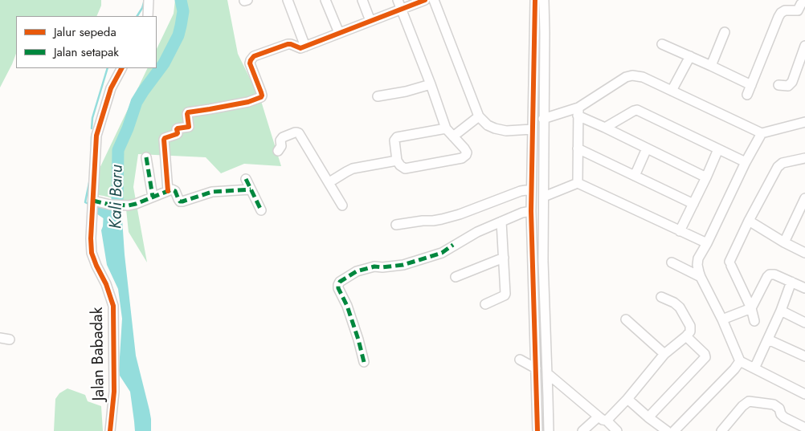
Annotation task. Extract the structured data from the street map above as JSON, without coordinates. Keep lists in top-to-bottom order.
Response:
{
  "streets": {
    "street": ["Jalan Babadak"]
  },
  "water": ["Kali Baru"],
  "legend": ["Jalur sepeda", "Jalan setapak"]
}
